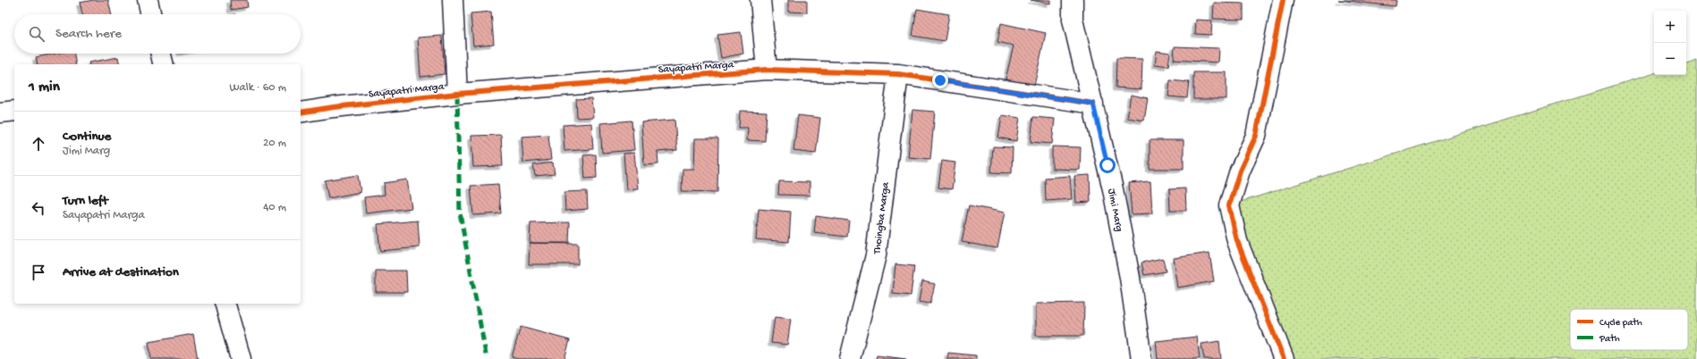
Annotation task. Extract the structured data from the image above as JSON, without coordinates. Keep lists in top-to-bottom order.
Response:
{
  "streets": {
    "street": ["Sayapatri Marga", "Jimi Marg", "Thoingba Marga"]
  },
  "crossings": [
    ["Sayapatri Marga", "Jimi Marg"],
    ["Sayapatri Marga", "Thoingba Marga"]
  ],
  "legend": ["Cycle path", "Path"],
  "page": {
    "map_buttons": ["+", "−"],
    "search": "Search here",
    "heading": ["1 min", "Walk · 60 m"],
    "list": [
      ["Continue", "Jimi Marg", "20 m"],
      ["Turn left", "Sayapatri Marga", "40 m"],
      "Arrive at destination"
    ]
  }
}
